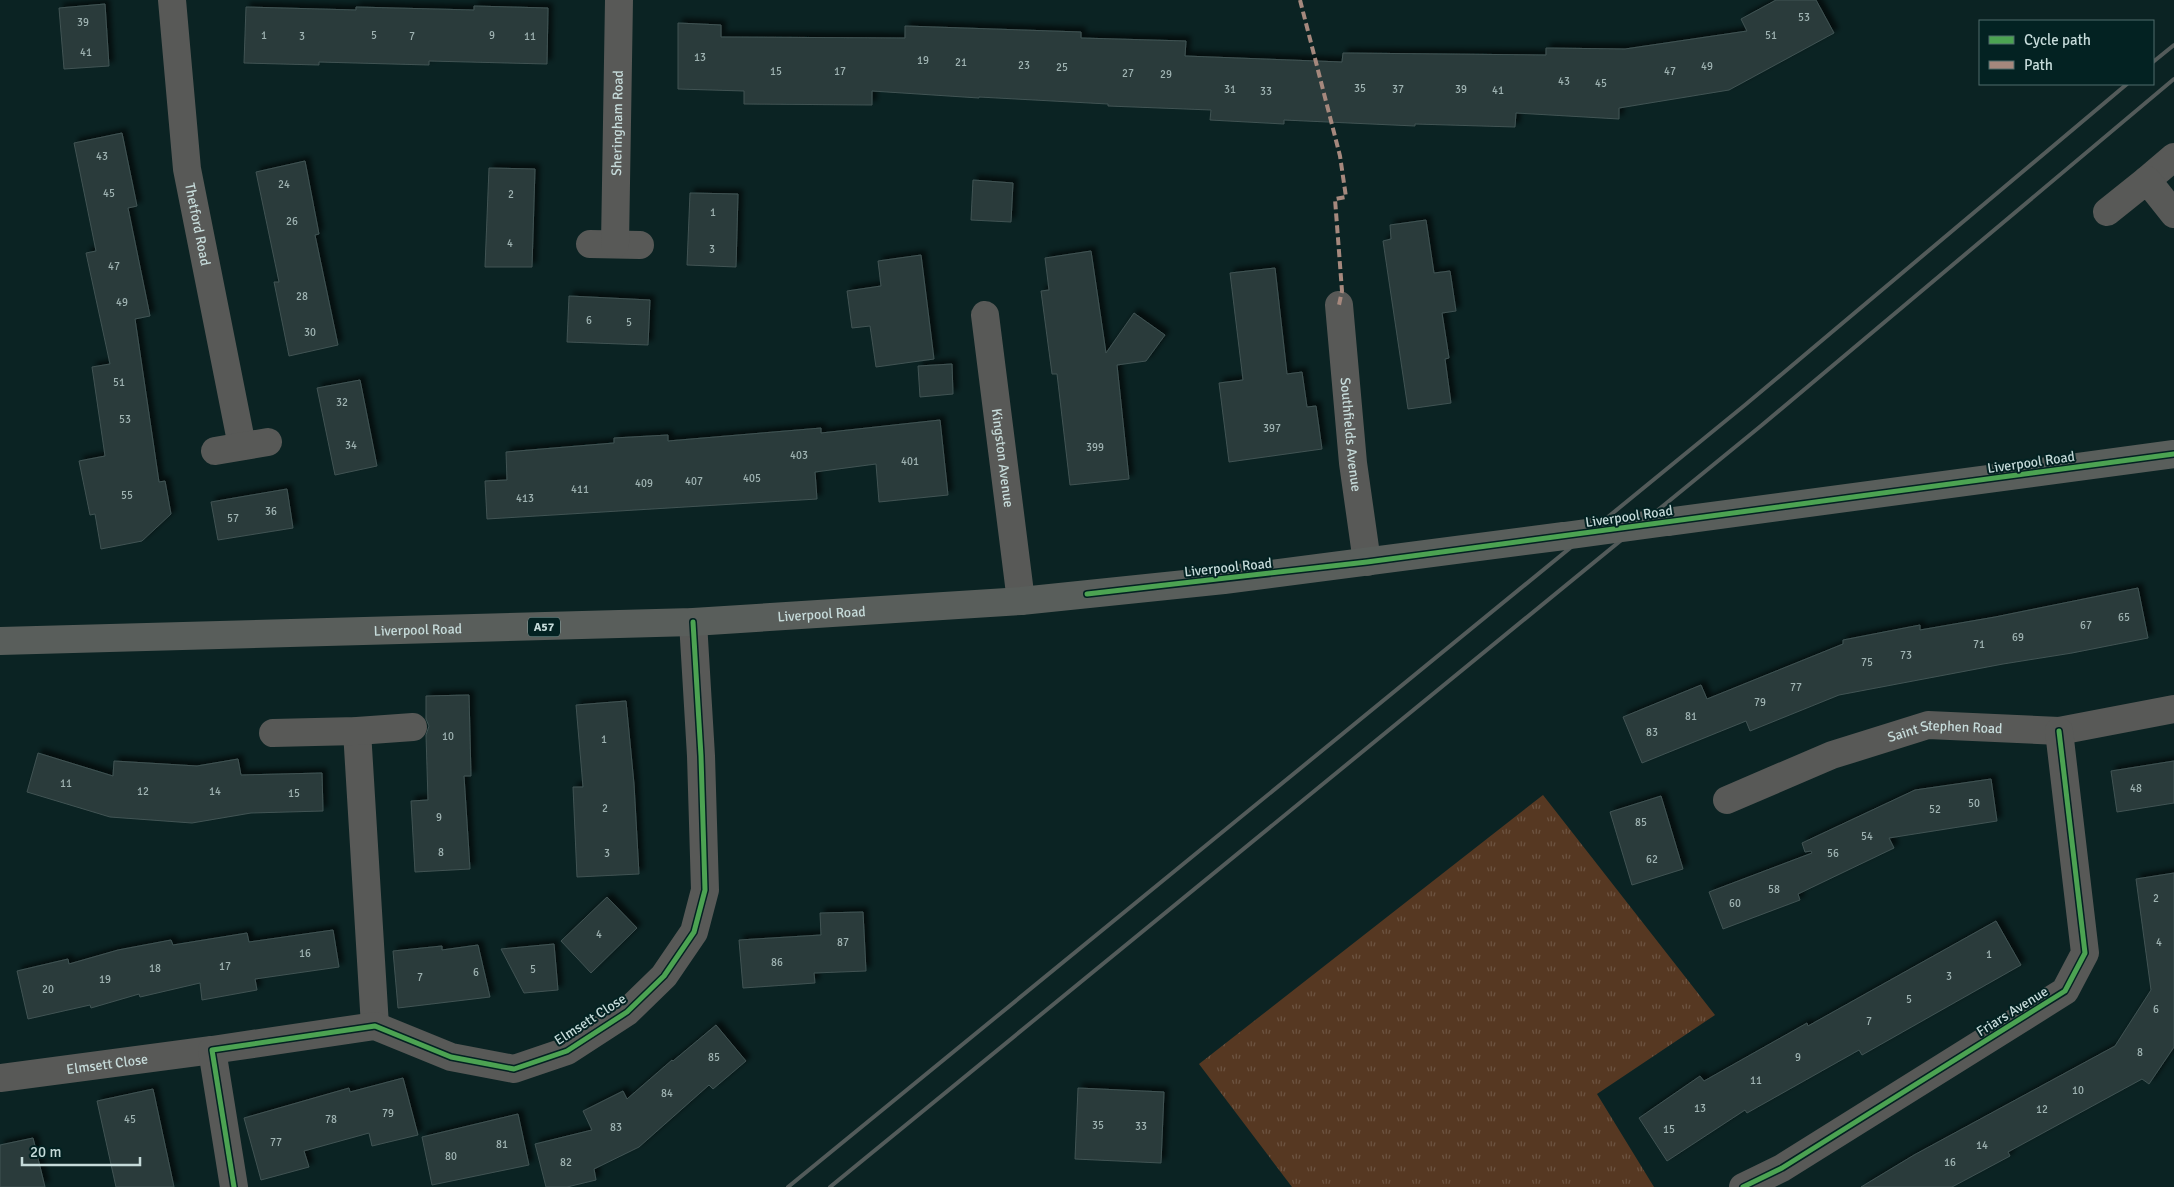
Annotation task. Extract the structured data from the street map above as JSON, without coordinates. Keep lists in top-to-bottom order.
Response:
{
  "streets": {
    "highway": ["Liverpool Road", "A57"],
    "street": [
      "Sheringham Road",
      "Thetford Road",
      "Southfields Avenue",
      "Kingston Avenue",
      "Saint Stephen Road",
      "Friars Avenue",
      "Elmsett Close"
    ]
  },
  "crossings": [
    ["Southfields Avenue", "Liverpool Road"],
    ["Kingston Avenue", "Liverpool Road"],
    ["Liverpool Road", "Elmsett Close"],
    ["Saint Stephen Road", "Friars Avenue"]
  ],
  "house_numbers": [
    "53",
    "39",
    "1",
    "5",
    "9",
    "51",
    "3",
    "7",
    "11",
    "41",
    "13",
    "19",
    "21",
    "23",
    "49",
    "25",
    "15",
    "17",
    "47",
    "27",
    "29",
    "43",
    "45",
    "35",
    "31",
    "37",
    "39",
    "41",
    "33",
    "43",
    "24",
    "45",
    "2",
    "1",
    "26",
    "4",
    "3",
    "47",
    "28",
    "49",
    "6",
    "5",
    "30",
    "51",
    "32",
    "53",
    "397",
    "34",
    "399",
    "403",
    "401",
    "405",
    "407",
    "409",
    "411",
    "55",
    "413",
    "36",
    "57",
    "65",
    "67",
    "69",
    "71",
    "73",
    "75",
    "77",
    "79",
    "81",
    "83",
    "10",
    "1",
    "11",
    "48",
    "12",
    "14",
    "15",
    "50",
    "2",
    "52",
    "9",
    "85",
    "54",
    "8",
    "3",
    "56",
    "62",
    "58",
    "2",
    "60",
    "4",
    "87",
    "4",
    "16",
    "1",
    "86",
    "17",
    "18",
    "5",
    "6",
    "3",
    "7",
    "19",
    "20",
    "5",
    "6",
    "7",
    "8",
    "85",
    "9",
    "11",
    "10",
    "84",
    "13",
    "12",
    "79",
    "45",
    "78",
    "35",
    "33",
    "83",
    "15",
    "77",
    "81",
    "14",
    "80",
    "82",
    "16"
  ],
  "legend": ["Cycle path", "Path"],
  "scale_bar": "20 m"
}
